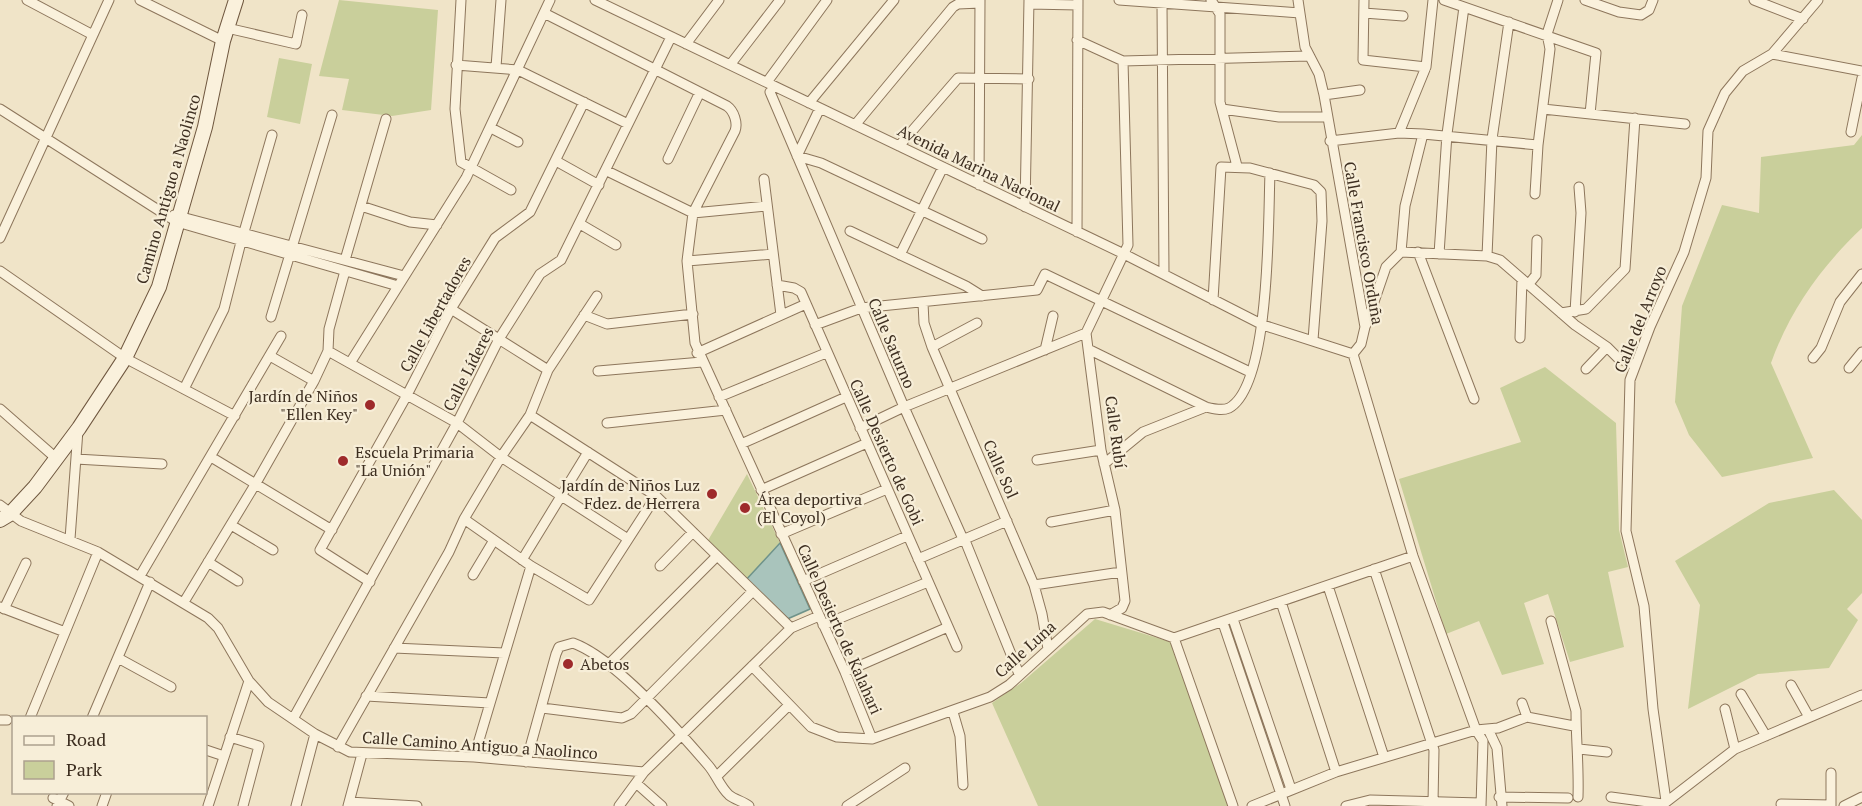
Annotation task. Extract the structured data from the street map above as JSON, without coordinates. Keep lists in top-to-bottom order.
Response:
{
  "streets": {
    "main road": ["Camino Antiguo a Naolinco"],
    "street": [
      "Avenida Marina Nacional",
      "Calle Francisco Orduña",
      "Calle Libertadores",
      "Calle del Arroyo",
      "Calle Saturno",
      "Calle Líderes",
      "Calle Rubí",
      "Calle Desierto de Gobi",
      "Calle Sol",
      "Calle Desierto de Kalahari",
      "Calle Luna",
      "Calle Camino Antiguo a Naolinco"
    ]
  },
  "crossings": [
    ["Avenida Marina Nacional", "Calle Francisco Orduña"],
    ["Avenida Marina Nacional", "Calle Líderes"],
    ["Camino Antiguo a Naolinco", "Calle Camino Antiguo a Naolinco"],
    ["Calle Libertadores", "Calle Líderes"],
    ["Calle Saturno", "Calle Luna"],
    ["Calle Líderes", "Calle Desierto de Kalahari"],
    ["Calle Líderes", "Calle Camino Antiguo a Naolinco"],
    ["Calle Rubí", "Calle Luna"],
    ["Calle Sol", "Calle Luna"],
    ["Calle Desierto de Kalahari", "Calle Luna"]
  ],
  "places": [
    "Jardín de Niños \"Ellen Key\"",
    "Escuela Primaria \"La Unión\"",
    "Jardín de Niños Luz Fdez. de Herrera",
    "Área deportiva (El Coyol)",
    "Abetos"
  ],
  "legend": ["Road", "Park"]
}
